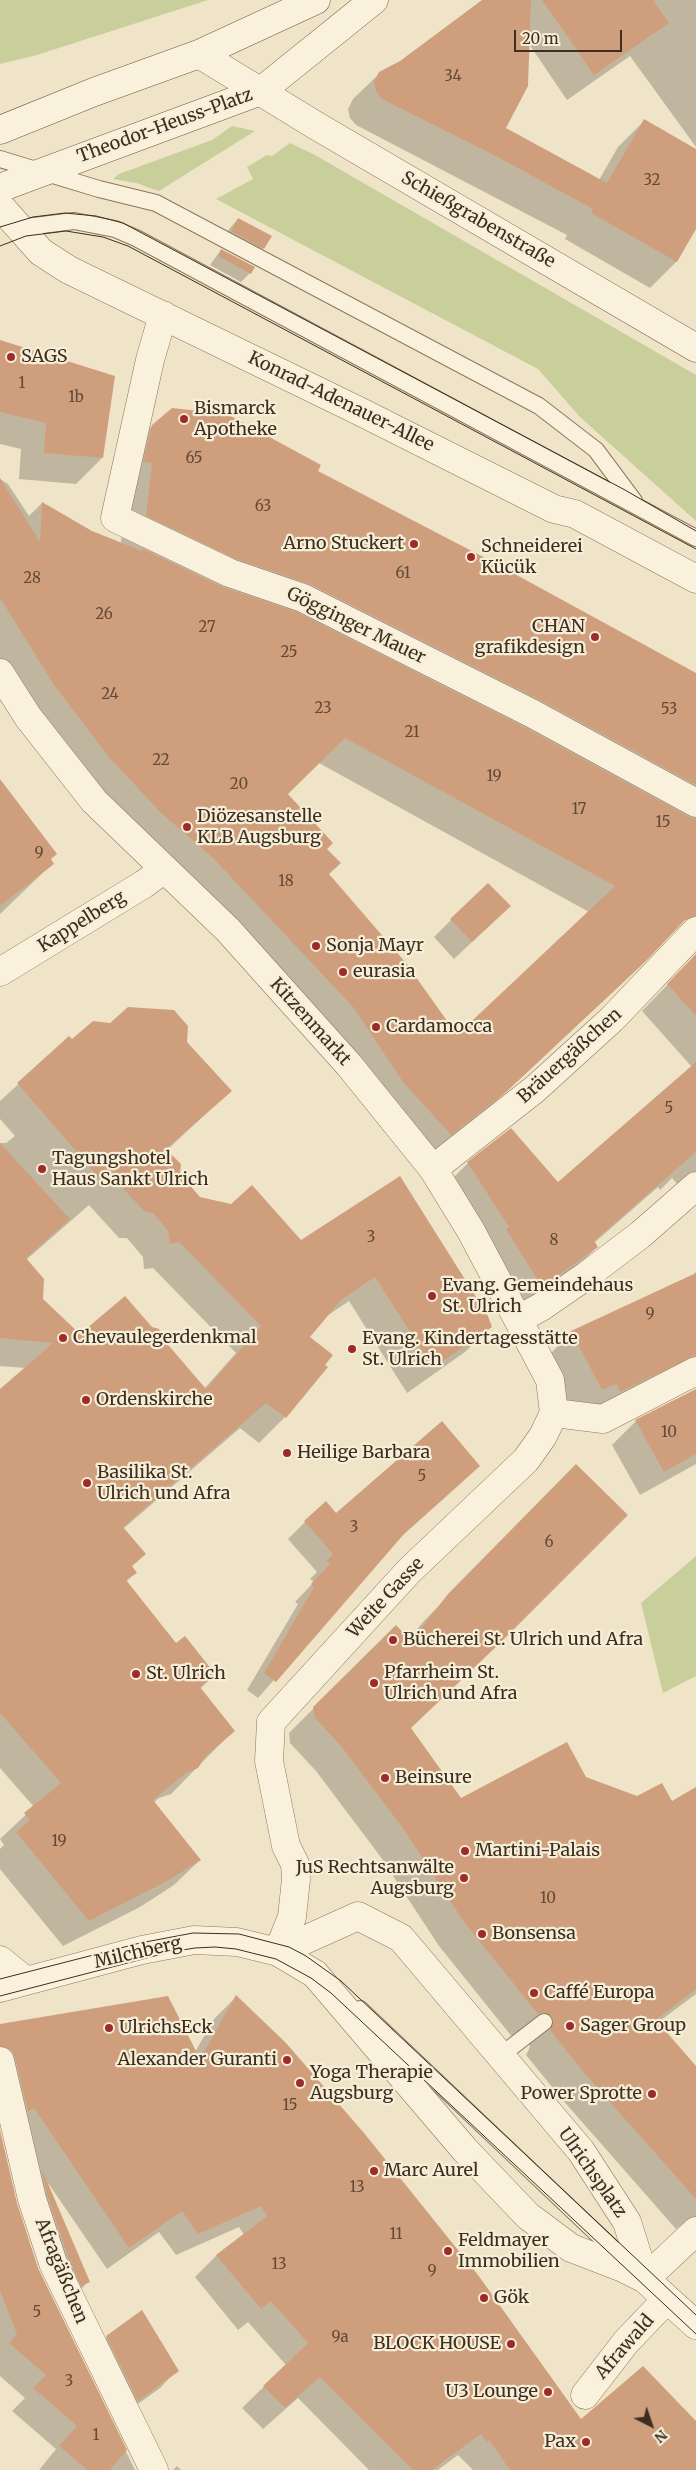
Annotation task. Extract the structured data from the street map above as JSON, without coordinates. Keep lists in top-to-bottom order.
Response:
{
  "streets": {
    "street": [
      "Theodor-Heuss-Platz",
      "Schießgrabenstraße",
      "Konrad-Adenauer-Allee",
      "Gögginger Mauer",
      "Kappelberg",
      "Kitzenmarkt",
      "Bräuergäßchen",
      "Weite Gasse",
      "Milchberg",
      "Ulrichsplatz",
      "Afragäßchen",
      "Afrawald"
    ]
  },
  "crossings": [
    ["Theodor-Heuss-Platz", "Schießgrabenstraße"],
    ["Konrad-Adenauer-Allee", "Gögginger Mauer"],
    ["Kappelberg", "Kitzenmarkt"],
    ["Kitzenmarkt", "Bräuergäßchen"],
    ["Kitzenmarkt", "Weite Gasse"],
    ["Weite Gasse", "Milchberg"],
    ["Weite Gasse", "Ulrichsplatz"],
    ["Milchberg", "Ulrichsplatz"]
  ],
  "places": [
    "SAGS",
    "Bismarck Apotheke",
    "Arno Stuckert",
    "Schneiderei Kücük",
    "CHAN grafikdesign",
    "Diözesanstelle KLB Augsburg",
    "Sonja Mayr",
    "eurasia",
    "Cardamocca",
    "Tagungshotel Haus Sankt Ulrich",
    "Evang. Gemeindehaus St. Ulrich",
    "Chevaulegerdenkmal",
    "Evang. Kindertagesstätte St. Ulrich",
    "Ordenskirche",
    "Heilige Barbara",
    "Basilika St. Ulrich und Afra",
    "Bücherei St. Ulrich und Afra",
    "St. Ulrich",
    "Pfarrheim St. Ulrich und Afra",
    "Beinsure",
    "Martini-Palais",
    "JuS Rechtsanwälte Augsburg",
    "Bonsensa",
    "Caffé Europa",
    "Sager Group",
    "UlrichsEck",
    "Alexander Guranti",
    "Yoga Therapie Augsburg",
    "Power Sprotte",
    "Marc Aurel",
    "Feldmayer Immobilien",
    "Gök",
    "BLOCK HOUSE",
    "U3 Lounge",
    "Pax"
  ],
  "house_numbers": [
    "34",
    "32",
    "1",
    "1b",
    "65",
    "63",
    "61",
    "28",
    "26",
    "27",
    "25",
    "24",
    "23",
    "53",
    "21",
    "22",
    "19",
    "20",
    "17",
    "15",
    "9",
    "18",
    "5",
    "3",
    "8",
    "9",
    "10",
    "5",
    "3",
    "6",
    "19",
    "10",
    "15",
    "13",
    "11",
    "13",
    "9",
    "5",
    "9a",
    "3",
    "1"
  ],
  "scale_bar": "20 m",
  "north": "bottom right"
}
